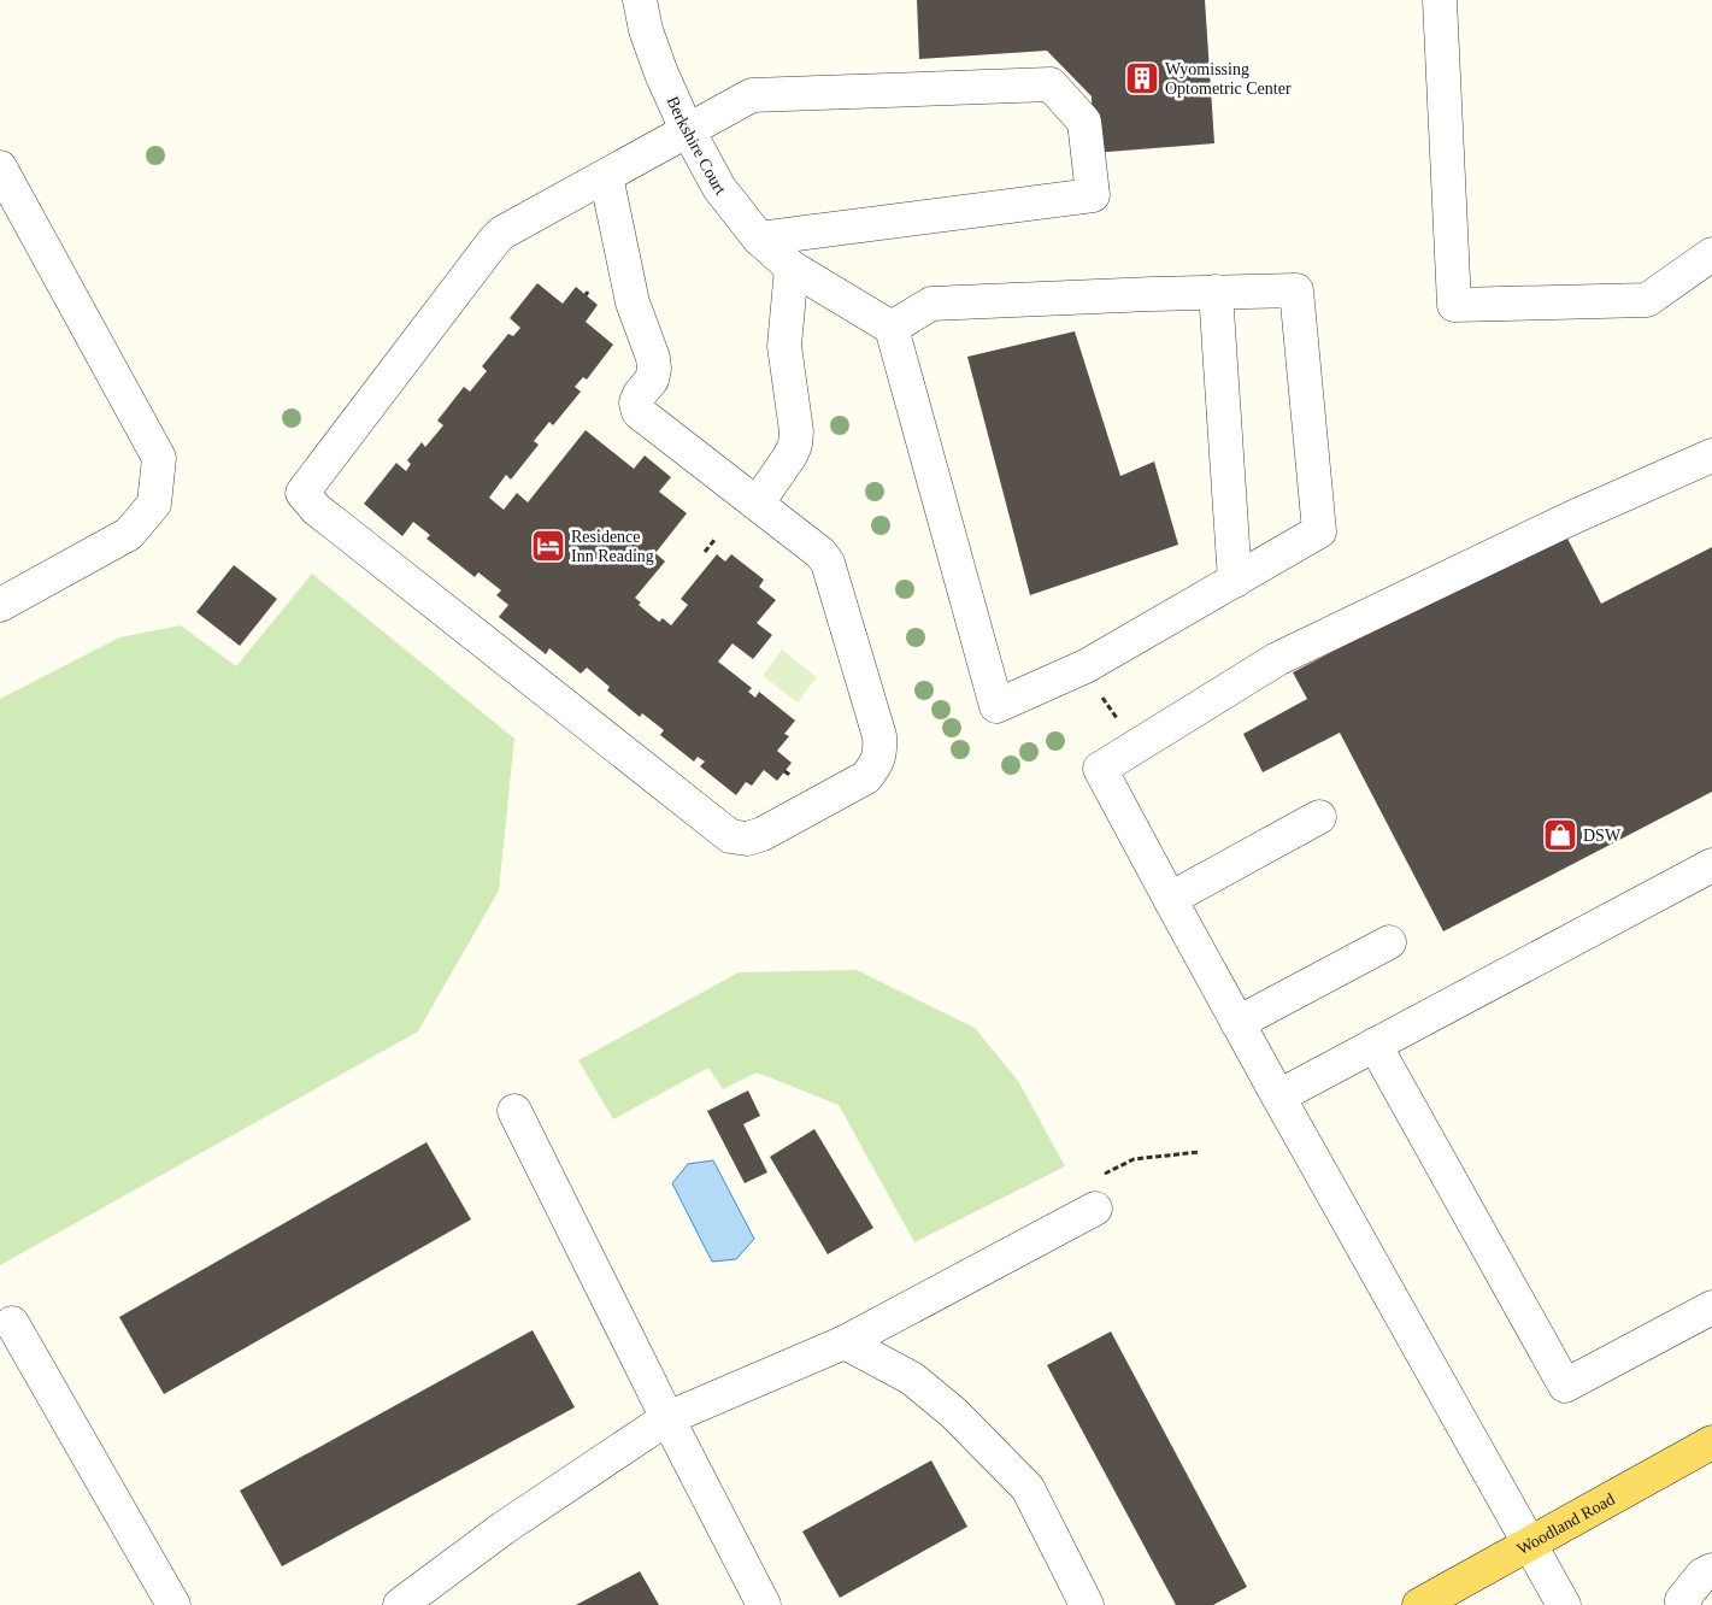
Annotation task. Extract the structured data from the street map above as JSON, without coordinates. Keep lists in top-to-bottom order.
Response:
{
  "streets": {
    "main road": ["Woodland Road"],
    "street": ["Berkshire Court"]
  },
  "places": {
    "building": ["Wyomissing Optometric Center"],
    "hotel": ["Residence Inn Reading"],
    "shop": ["DSW"]
  }
}
